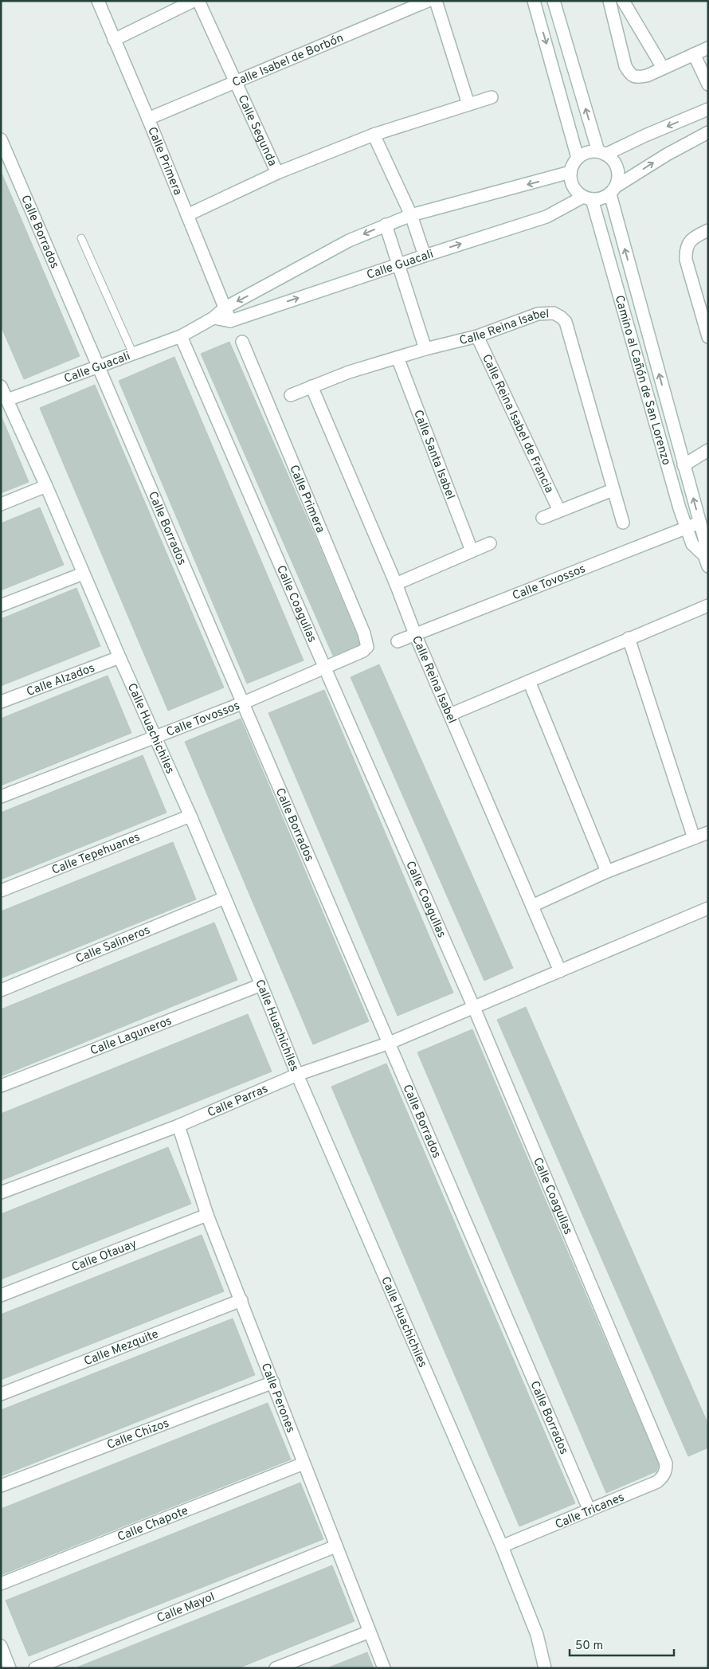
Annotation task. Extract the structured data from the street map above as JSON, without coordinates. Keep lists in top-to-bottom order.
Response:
{
  "streets": {
    "street": [
      "Calle Isabel de Borbón",
      "Calle Segunda",
      "Calle Primera",
      "Calle Borrados",
      "Calle Guacali",
      "Calle Reina Isabel",
      "Camino al Cañón de San Lorenzo",
      "Calle Reina Isabel de Francia",
      "Calle Santa Isabel",
      "Calle Tovossos",
      "Calle Coagullas",
      "Calle Alzados",
      "Calle Huachichiles",
      "Calle Tepehuanes",
      "Calle Salineros",
      "Calle Laguneros",
      "Calle Parras",
      "Calle Otauay",
      "Calle Mezquite",
      "Calle Perones",
      "Calle Chizos",
      "Calle Tricanes",
      "Calle Chapote",
      "Calle Mayol"
    ]
  },
  "crossings": [
    ["Calle Isabel de Borbón", "Calle Segunda"],
    ["Calle Isabel de Borbón", "Calle Primera"],
    ["Calle Primera", "Calle Guacali"],
    ["Calle Primera", "Calle Tovossos"],
    ["Calle Borrados", "Calle Guacali"],
    ["Calle Borrados", "Calle Tovossos"],
    ["Calle Borrados", "Calle Parras"],
    ["Calle Borrados", "Calle Tricanes"],
    ["Calle Guacali", "Camino al Cañón de San Lorenzo"],
    ["Calle Guacali", "Calle Coagullas"],
    ["Calle Guacali", "Calle Huachichiles"],
    ["Calle Reina Isabel", "Calle Reina Isabel de Francia"],
    ["Calle Reina Isabel", "Calle Santa Isabel"],
    ["Calle Reina Isabel", "Calle Tovossos"],
    ["Calle Reina Isabel", "Calle Parras"],
    ["Camino al Cañón de San Lorenzo", "Calle Tovossos"],
    ["Calle Tovossos", "Calle Coagullas"],
    ["Calle Tovossos", "Calle Huachichiles"],
    ["Calle Coagullas", "Calle Parras"],
    ["Calle Coagullas", "Calle Tricanes"],
    ["Calle Alzados", "Calle Huachichiles"],
    ["Calle Huachichiles", "Calle Tepehuanes"],
    ["Calle Huachichiles", "Calle Salineros"],
    ["Calle Huachichiles", "Calle Laguneros"],
    ["Calle Huachichiles", "Calle Parras"],
    ["Calle Huachichiles", "Calle Tricanes"],
    ["Calle Parras", "Calle Perones"],
    ["Calle Otauay", "Calle Perones"],
    ["Calle Mezquite", "Calle Perones"],
    ["Calle Perones", "Calle Chizos"],
    ["Calle Perones", "Calle Chapote"],
    ["Calle Perones", "Calle Mayol"]
  ],
  "scale_bar": "50 m"
}
